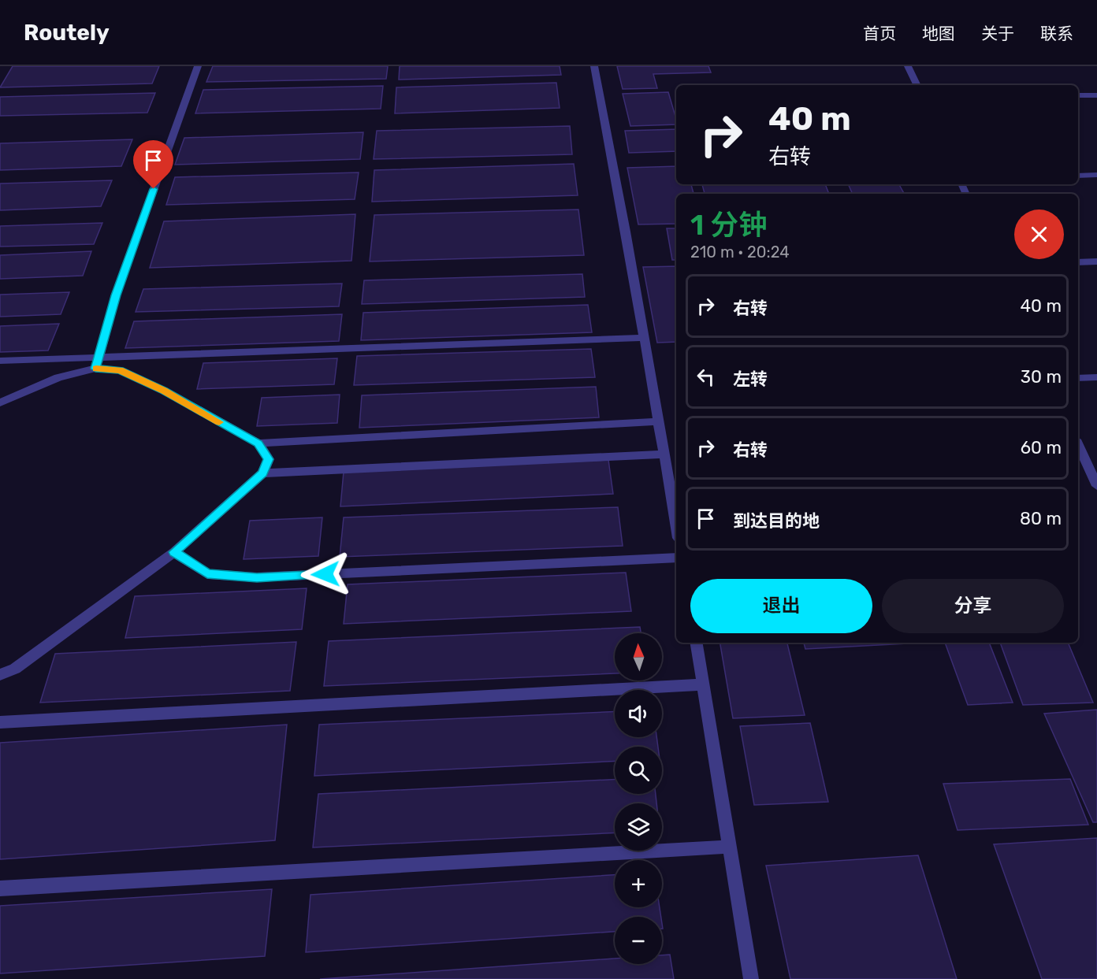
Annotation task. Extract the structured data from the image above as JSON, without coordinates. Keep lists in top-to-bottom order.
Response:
{
  "north": "top",
  "page": {
    "header": "Routely",
    "nav": [
      "首页",
      "地图",
      "关于",
      "联系"
    ],
    "turn": ["40 m", "右转"],
    "heading": ["1 分钟", "210 m · 20:24"],
    "list": [
      {
        "name": "右转",
        "value": "40 m"
      },
      {
        "name": "左转",
        "value": "30 m"
      },
      {
        "name": "右转",
        "value": "60 m"
      },
      {
        "name": "到达目的地",
        "value": "80 m"
      }
    ],
    "buttons": ["退出", "分享"],
    "map_buttons": ["+", "−"]
  }
}
